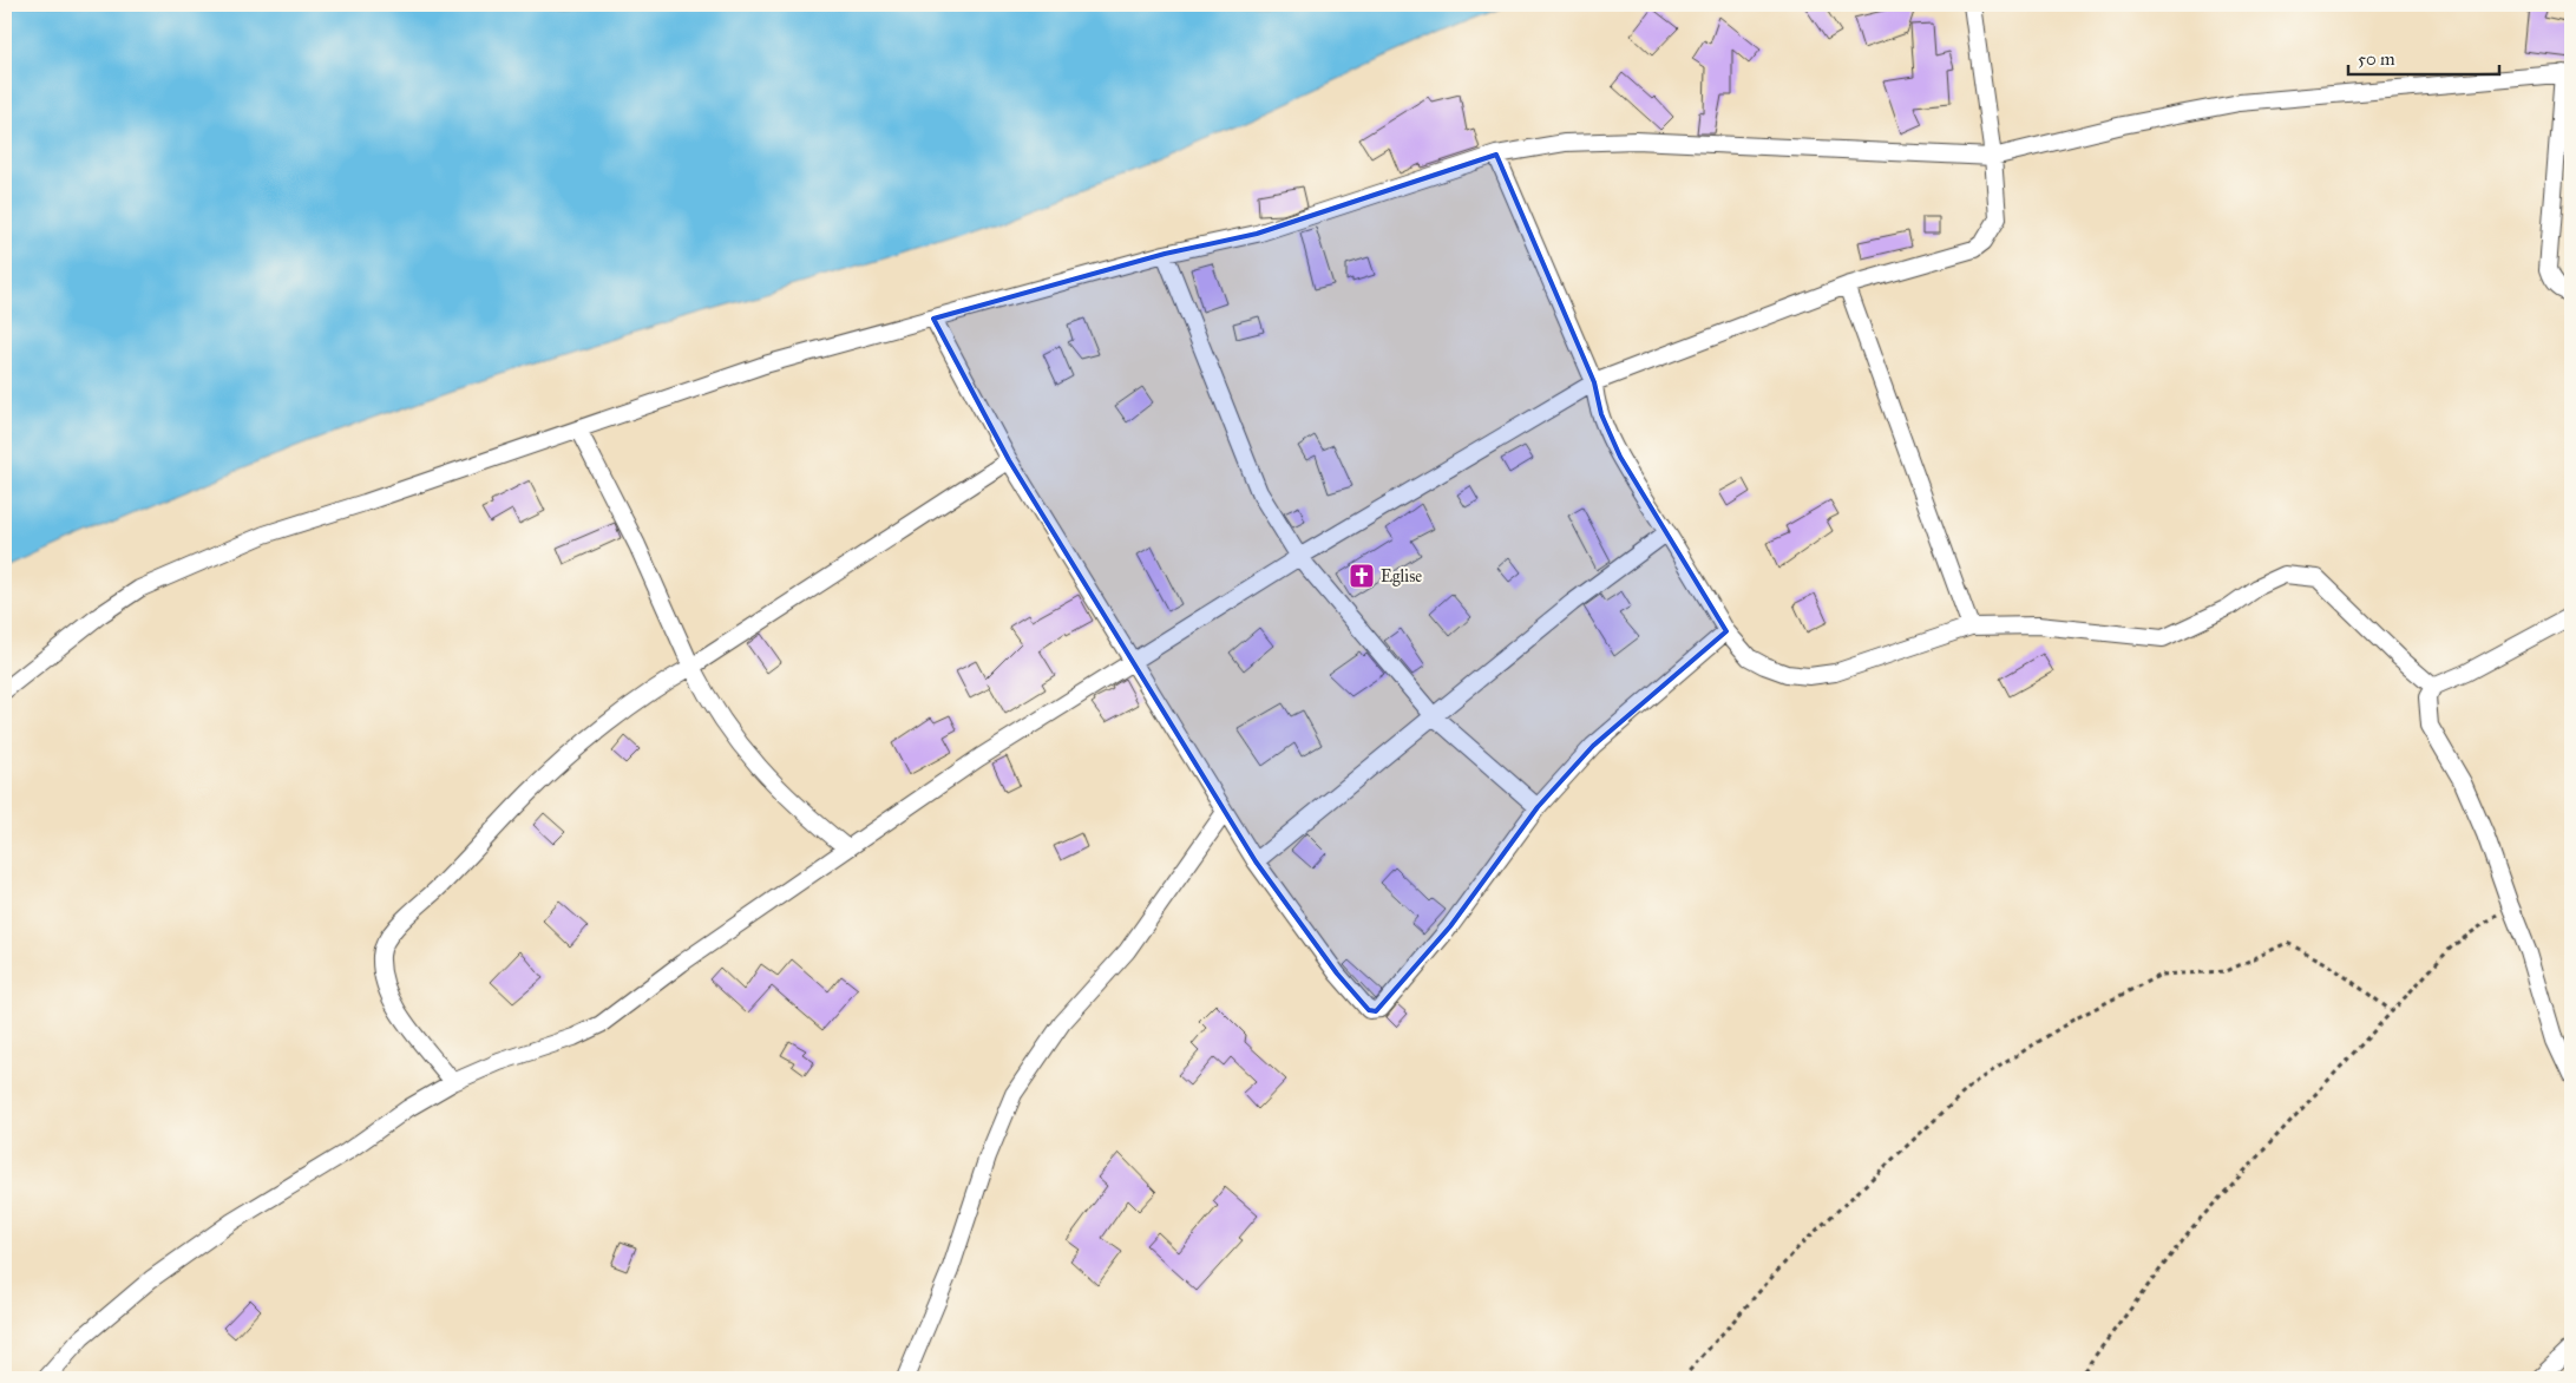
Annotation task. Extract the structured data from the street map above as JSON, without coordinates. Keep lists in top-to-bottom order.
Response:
{
  "places": {
    "church": ["Eglise"]
  },
  "scale_bar": "50 m"
}
